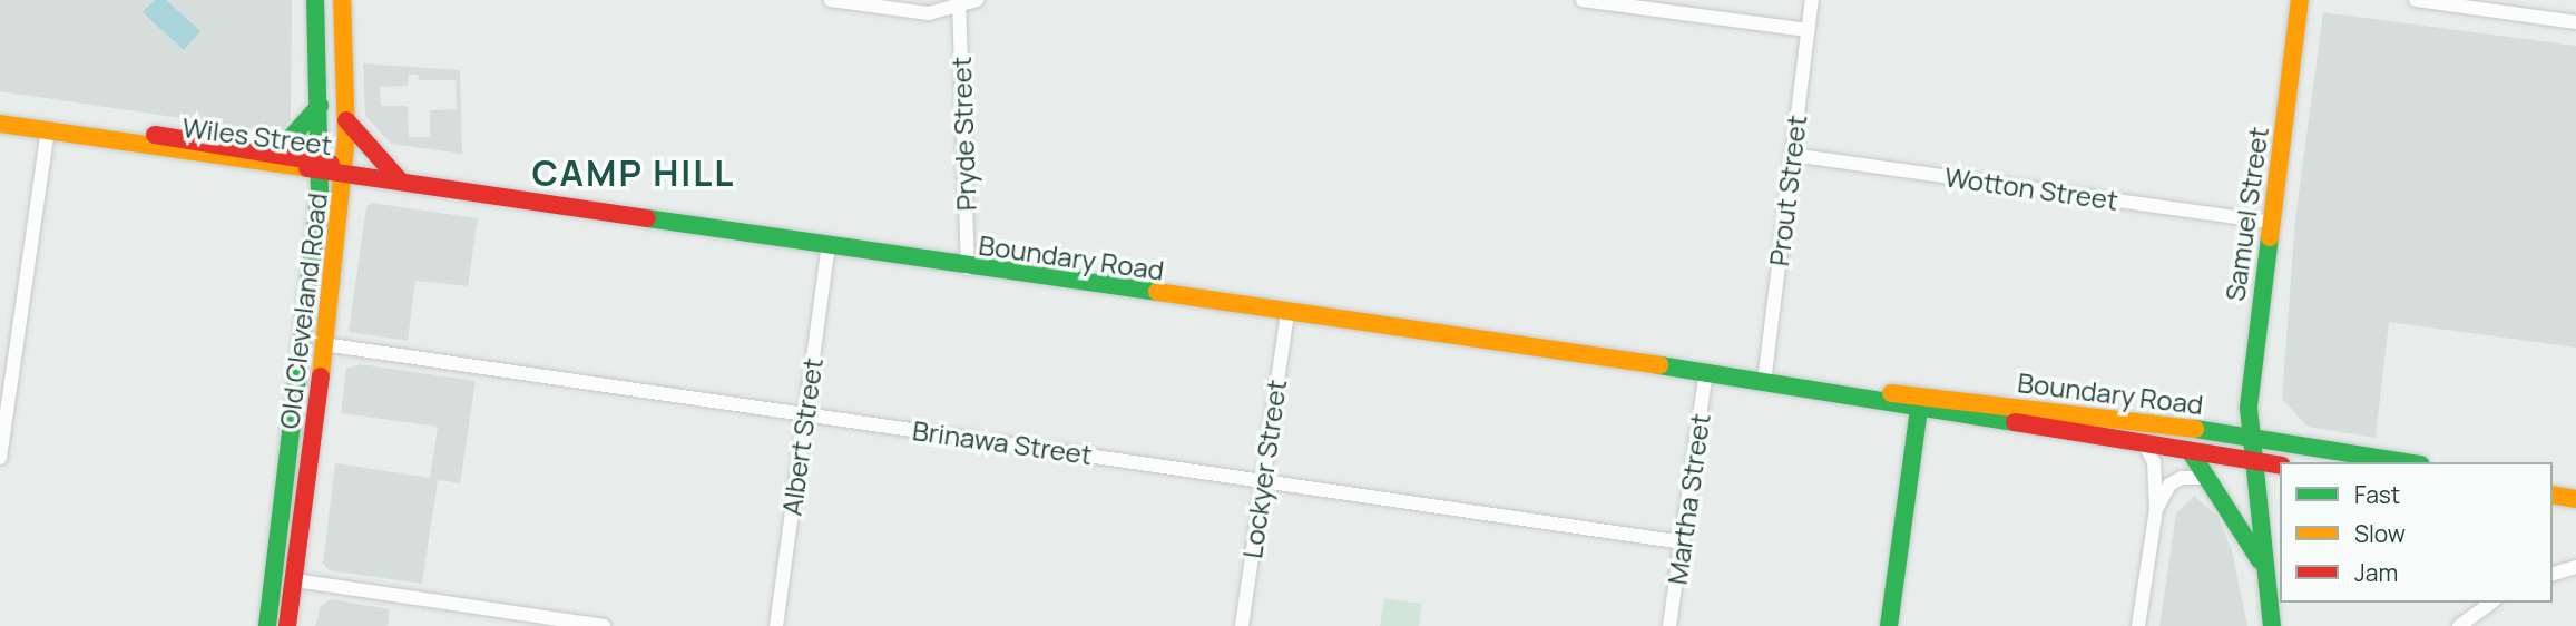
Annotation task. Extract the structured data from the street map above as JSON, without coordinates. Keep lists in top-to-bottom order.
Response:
{
  "streets": {
    "main road": [
      "Wiles Street",
      "Samuel Street",
      "Boundary Road",
      "Old Cleveland Road"
    ],
    "street": [
      "Pryde Street",
      "Wotton Street",
      "Prout Street",
      "Albert Street",
      "Brinawa Street",
      "Lockyer Street",
      "Martha Street"
    ]
  },
  "crossings": [
    ["Pryde Street", "Boundary Road"],
    ["Wiles Street", "Boundary Road"],
    ["Wiles Street", "Old Cleveland Road"],
    ["Wotton Street", "Prout Street"],
    ["Wotton Street", "Samuel Street"],
    ["Prout Street", "Boundary Road"],
    ["Samuel Street", "Boundary Road"],
    ["Boundary Road", "Old Cleveland Road"],
    ["Boundary Road", "Albert Street"],
    ["Boundary Road", "Lockyer Street"],
    ["Boundary Road", "Martha Street"],
    ["Old Cleveland Road", "Brinawa Street"],
    ["Albert Street", "Brinawa Street"],
    ["Brinawa Street", "Lockyer Street"],
    ["Brinawa Street", "Martha Street"]
  ],
  "districts": ["CAMP HILL"],
  "legend": ["Fast", "Slow", "Jam"]
}
